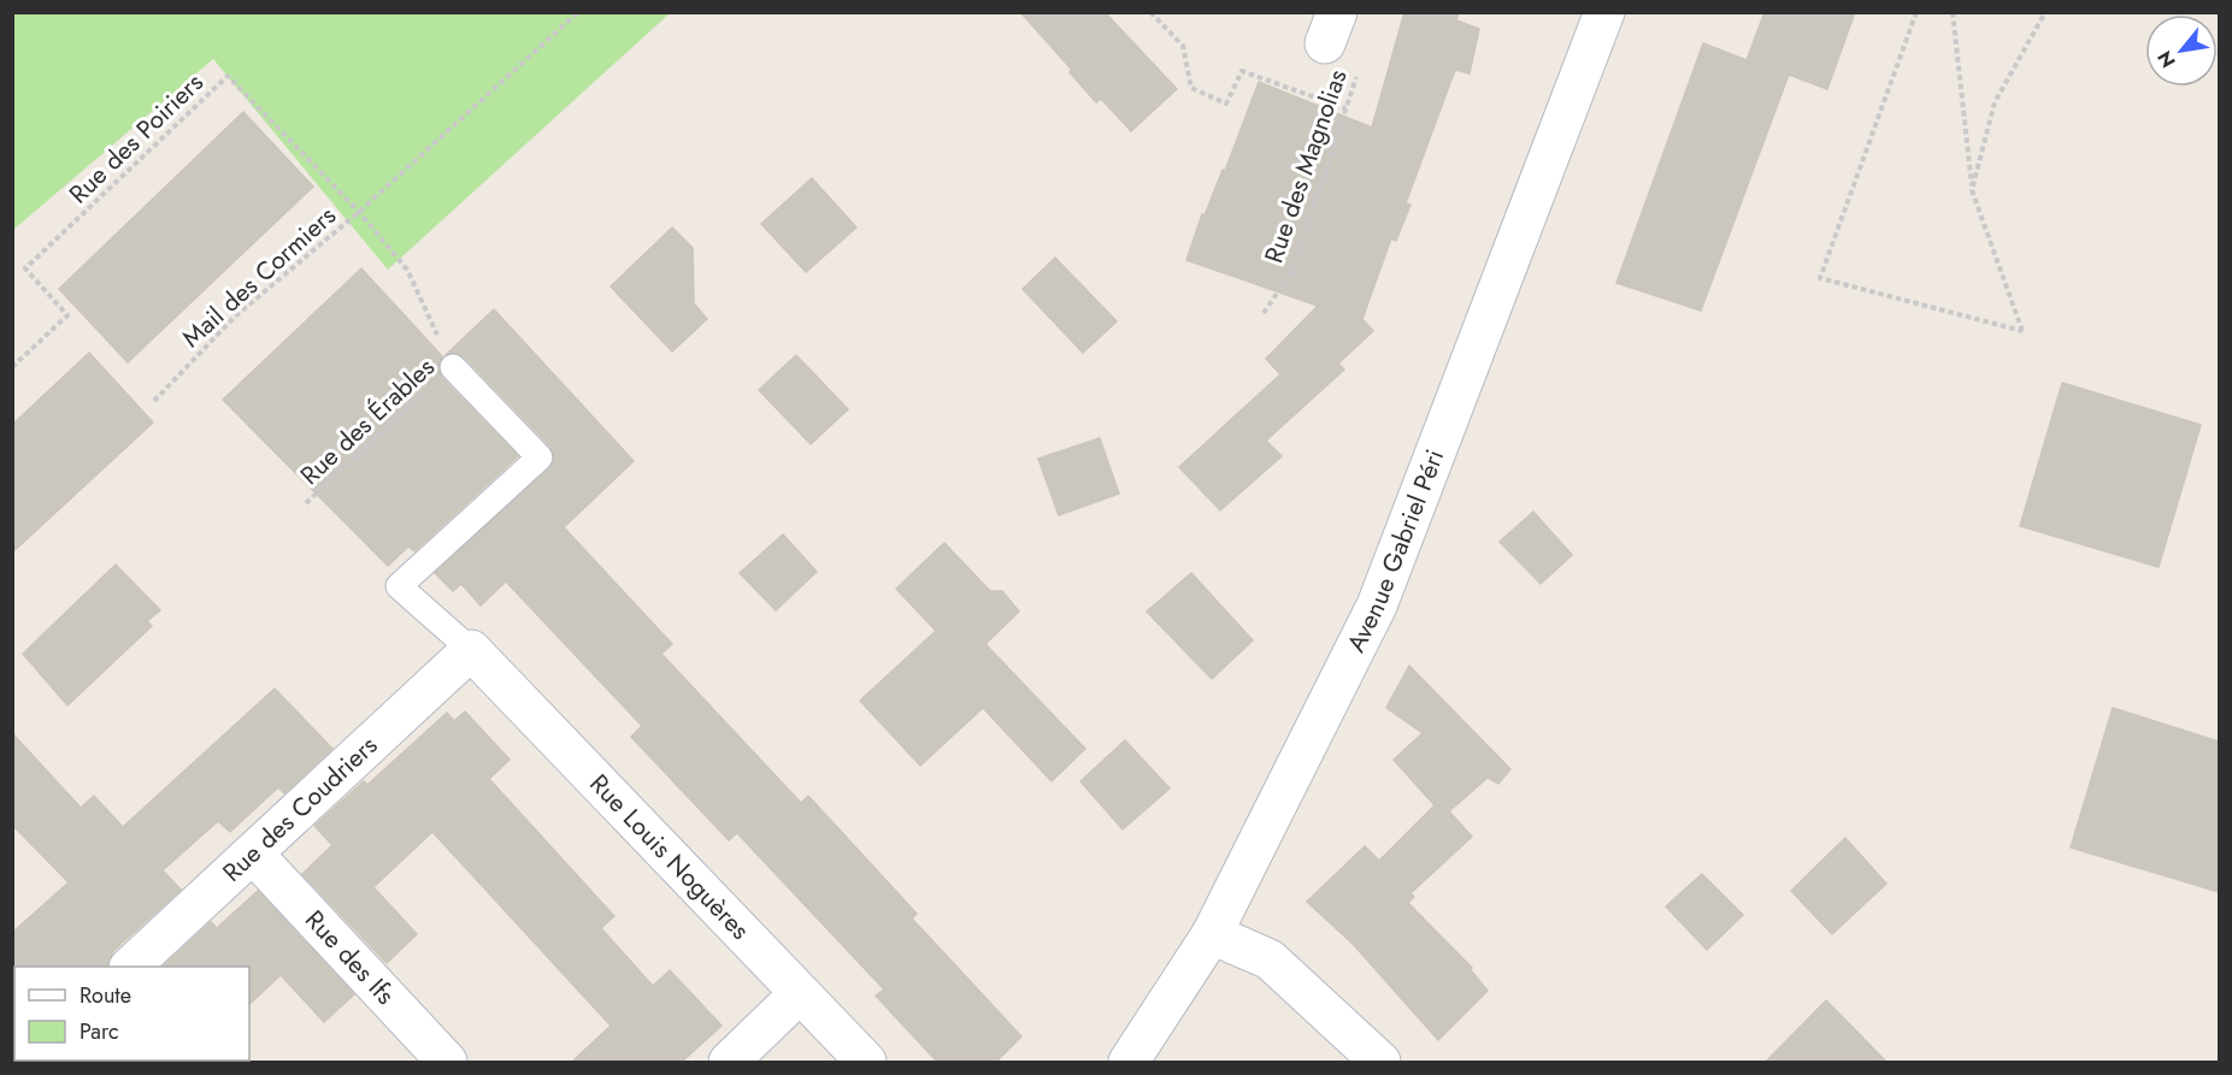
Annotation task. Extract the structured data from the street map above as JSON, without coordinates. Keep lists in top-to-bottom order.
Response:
{
  "streets": {
    "street": [
      "Avenue Gabriel Péri",
      "Rue des Coudriers",
      "Rue Louis Noguères",
      "Rue des Ifs"
    ],
    "path": [
      "Rue des Poiriers",
      "Rue des Magnolias",
      "Mail des Cormiers",
      "Rue des Érables"
    ]
  },
  "crossings": [
    ["Rue des Poiriers", "Mail des Cormiers"],
    ["Rue des Poiriers", "Rue des Érables"],
    ["Rue des Coudriers", "Rue Louis Noguères"],
    ["Rue des Coudriers", "Rue des Ifs"]
  ],
  "legend": ["Route", "Parc"],
  "north": "bottom left"
}
